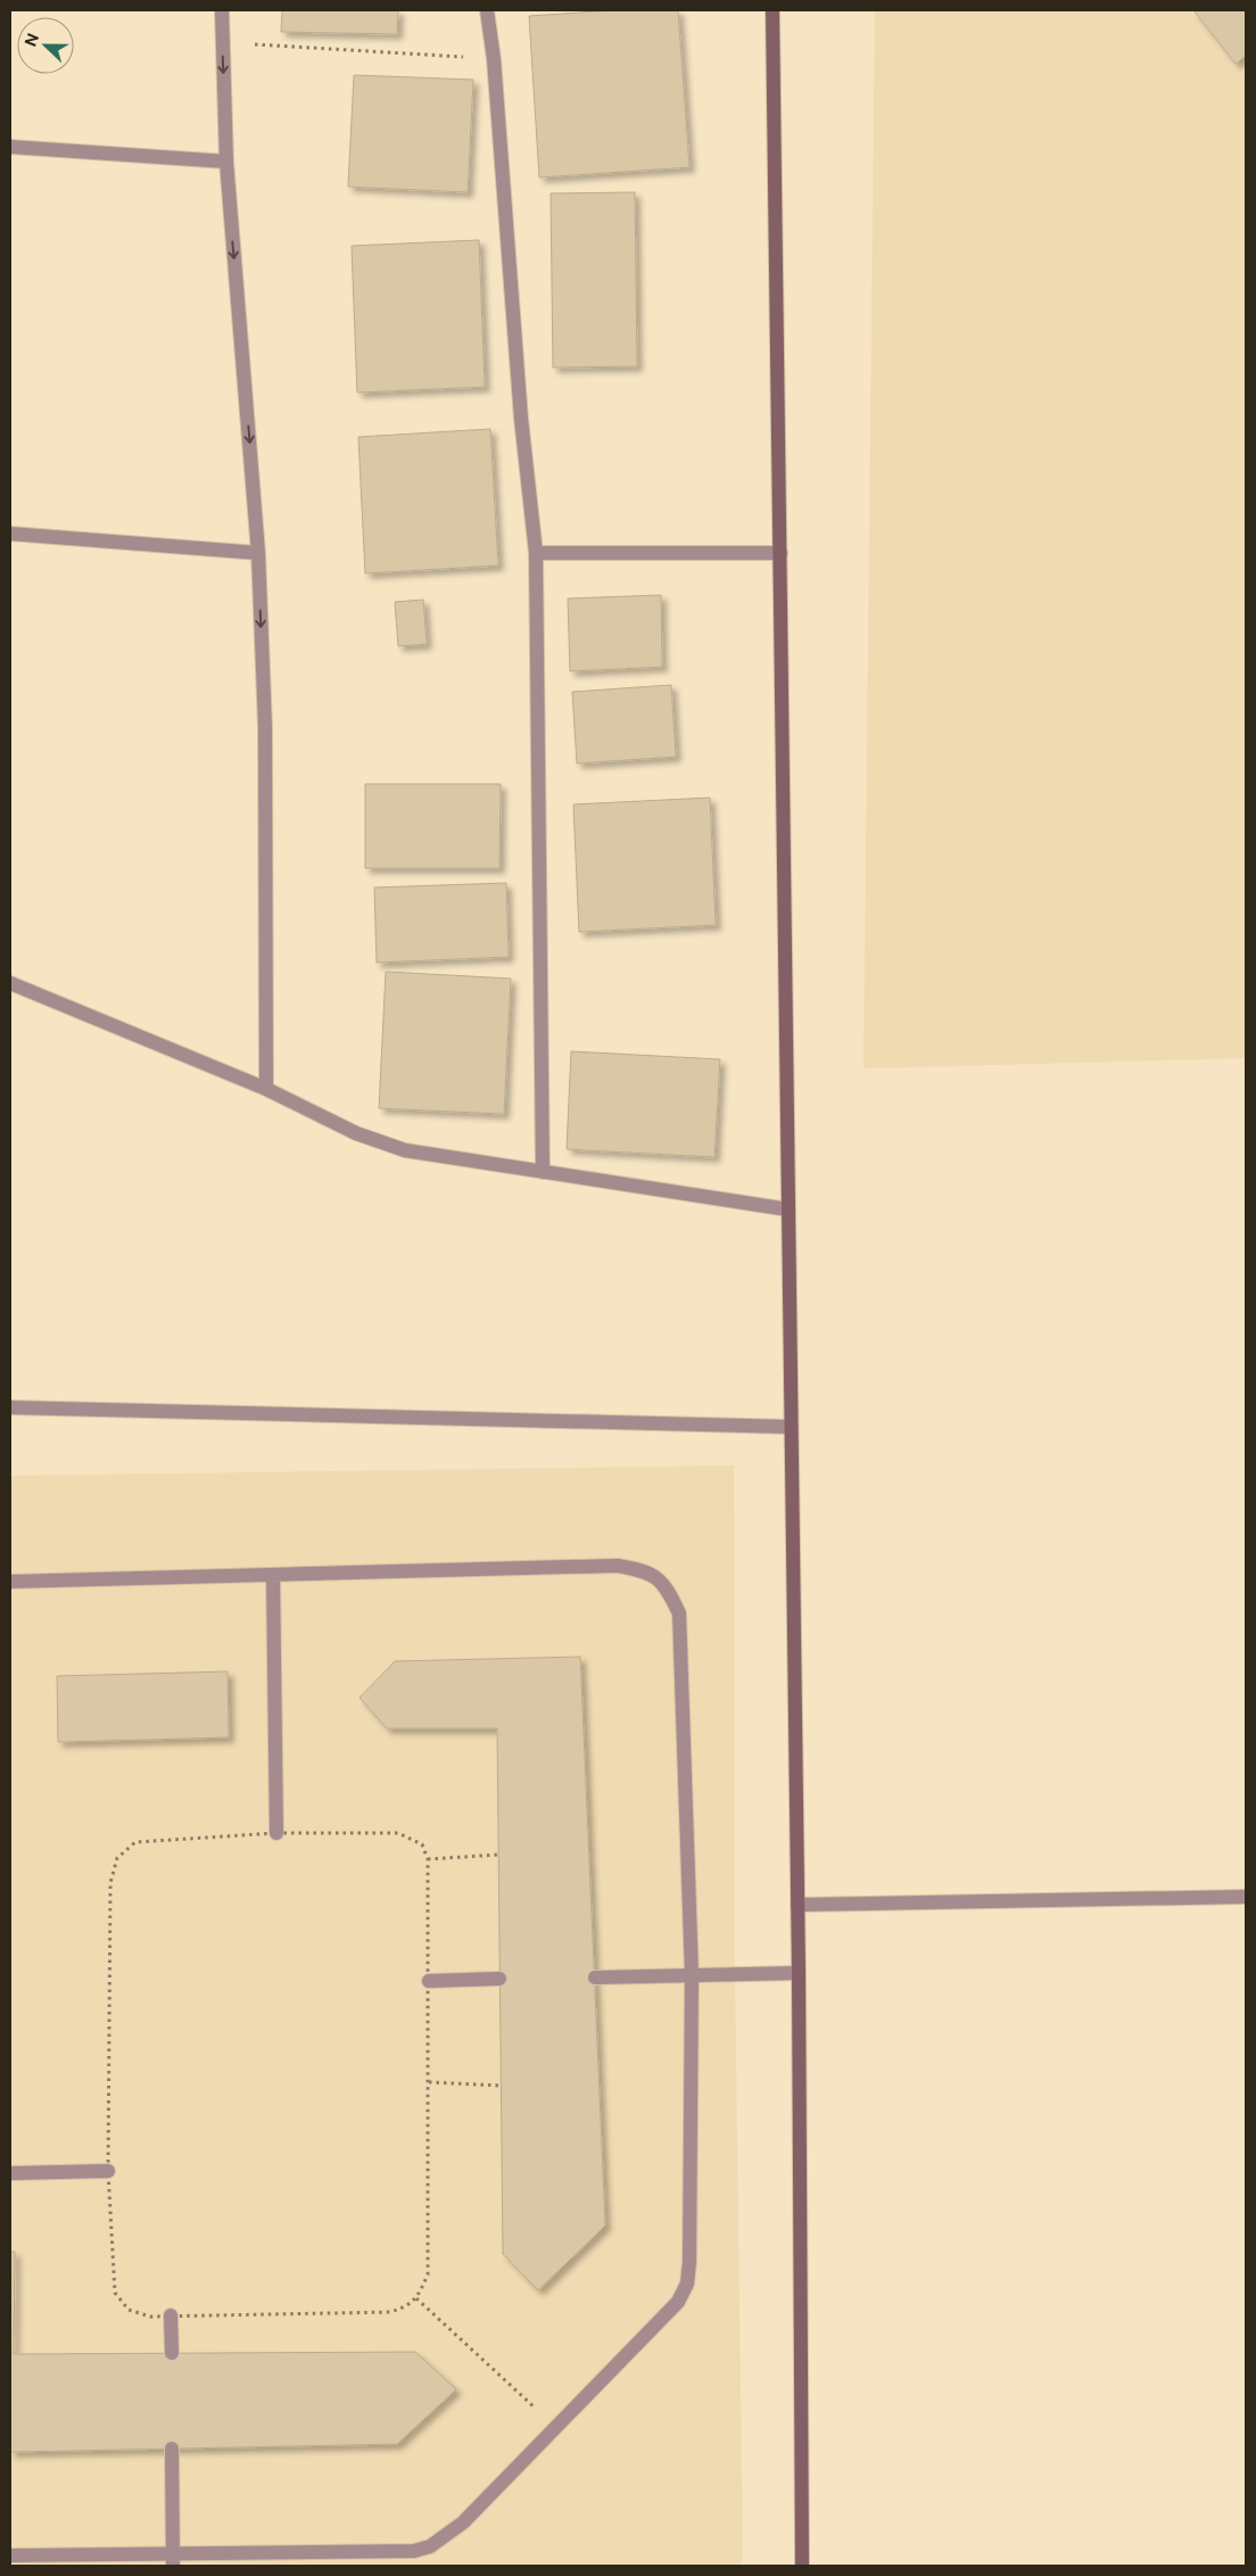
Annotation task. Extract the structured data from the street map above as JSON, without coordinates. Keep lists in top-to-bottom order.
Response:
{
  "north": "left"
}
